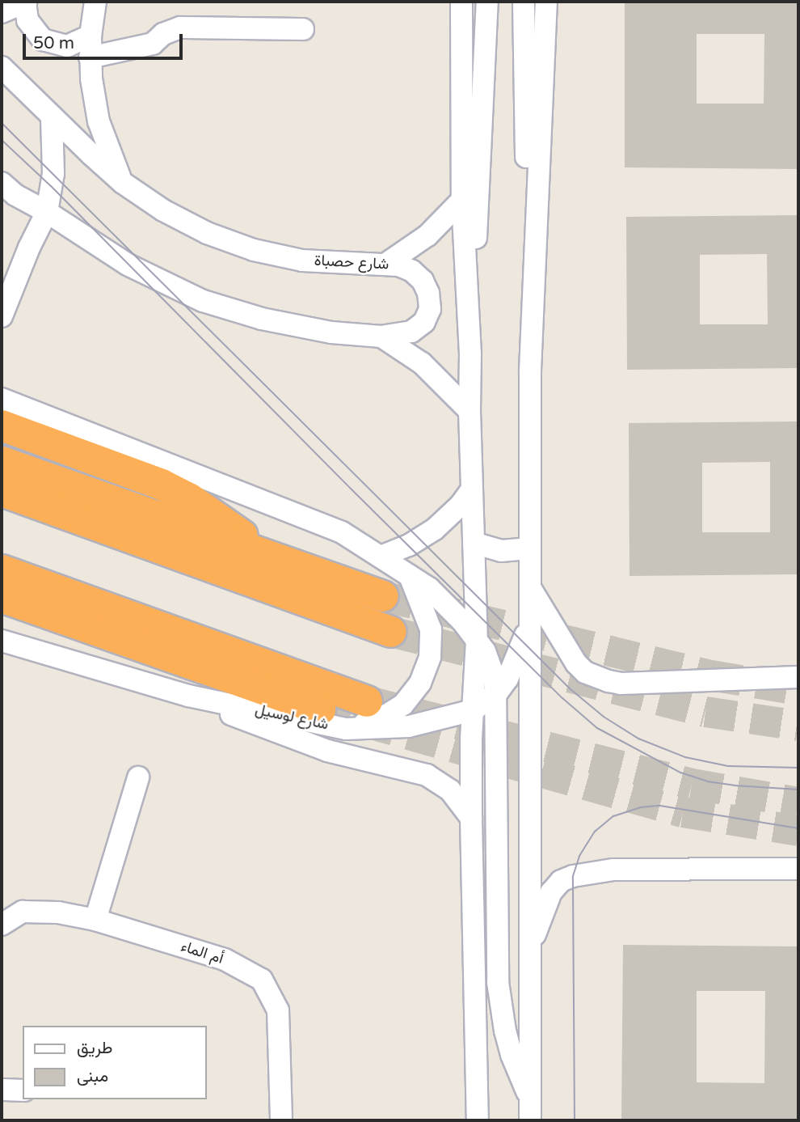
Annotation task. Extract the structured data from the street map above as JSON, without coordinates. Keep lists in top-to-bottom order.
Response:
{
  "streets": {
    "street": ["شارع حصباة", "شارع لوسيل", "أم الماء"]
  },
  "legend": ["طريق", "مبنى"],
  "scale_bar": "50 m"
}
